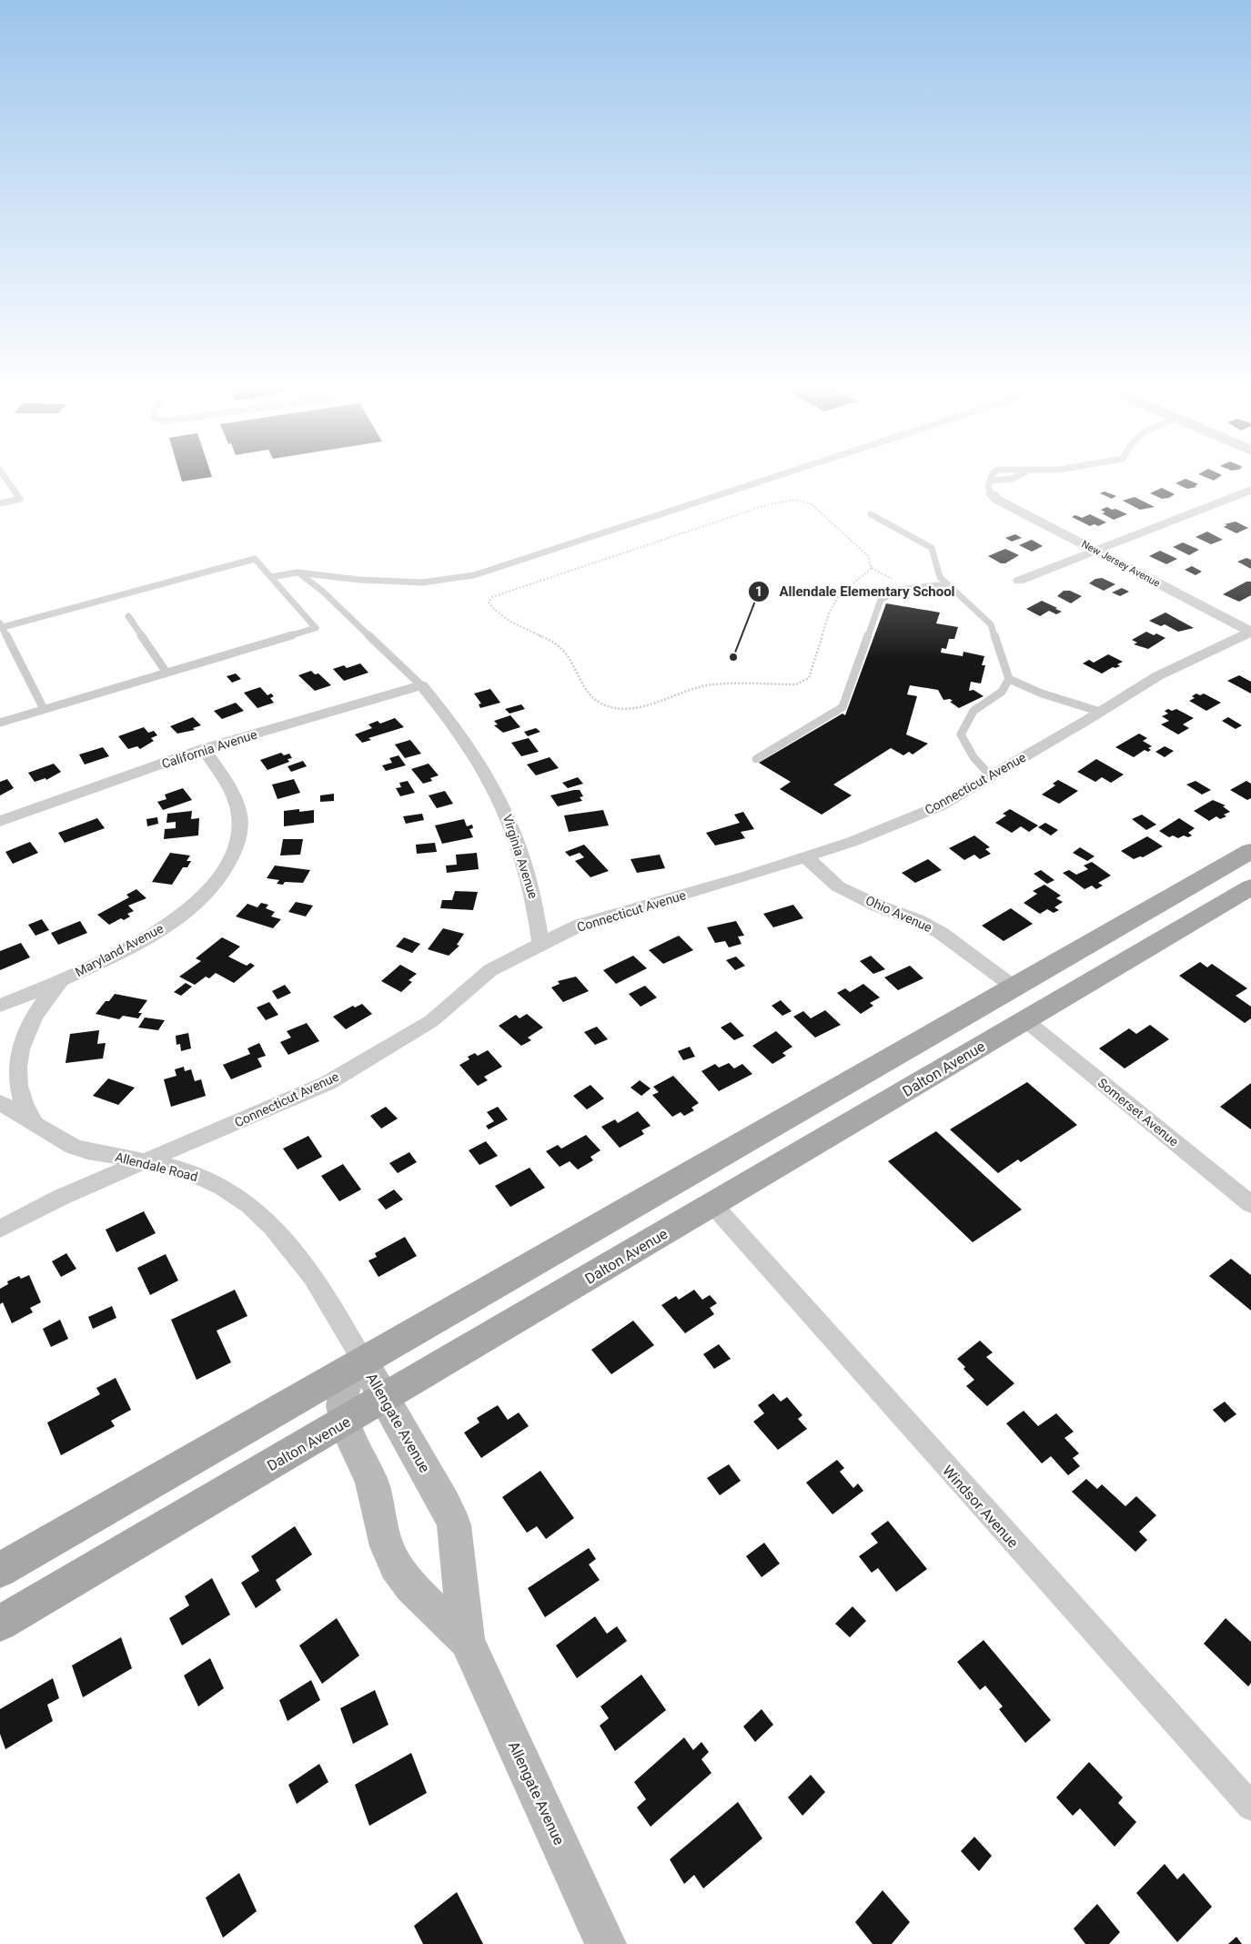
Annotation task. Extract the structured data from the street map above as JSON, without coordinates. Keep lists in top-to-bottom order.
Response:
{
  "streets": {
    "main road": ["Dalton Avenue"],
    "street": [
      "New Jersey Avenue",
      "California Avenue",
      "Connecticut Avenue",
      "Virginia Avenue",
      "Ohio Avenue",
      "Maryland Avenue",
      "Somerset Avenue",
      "Allendale Road",
      "Allengate Avenue",
      "Windsor Avenue"
    ]
  },
  "crossings": [
    ["New Jersey Avenue", "Connecticut Avenue"],
    ["California Avenue", "Virginia Avenue"],
    ["California Avenue", "Maryland Avenue"],
    ["Connecticut Avenue", "Virginia Avenue"],
    ["Connecticut Avenue", "Ohio Avenue"],
    ["Connecticut Avenue", "Allendale Road"],
    ["Maryland Avenue", "Allendale Road"],
    ["Dalton Avenue", "Somerset Avenue"],
    ["Dalton Avenue", "Allengate Avenue"],
    ["Dalton Avenue", "Windsor Avenue"],
    ["Allendale Road", "Allengate Avenue"]
  ],
  "places": ["Allendale Elementary School"]
}
